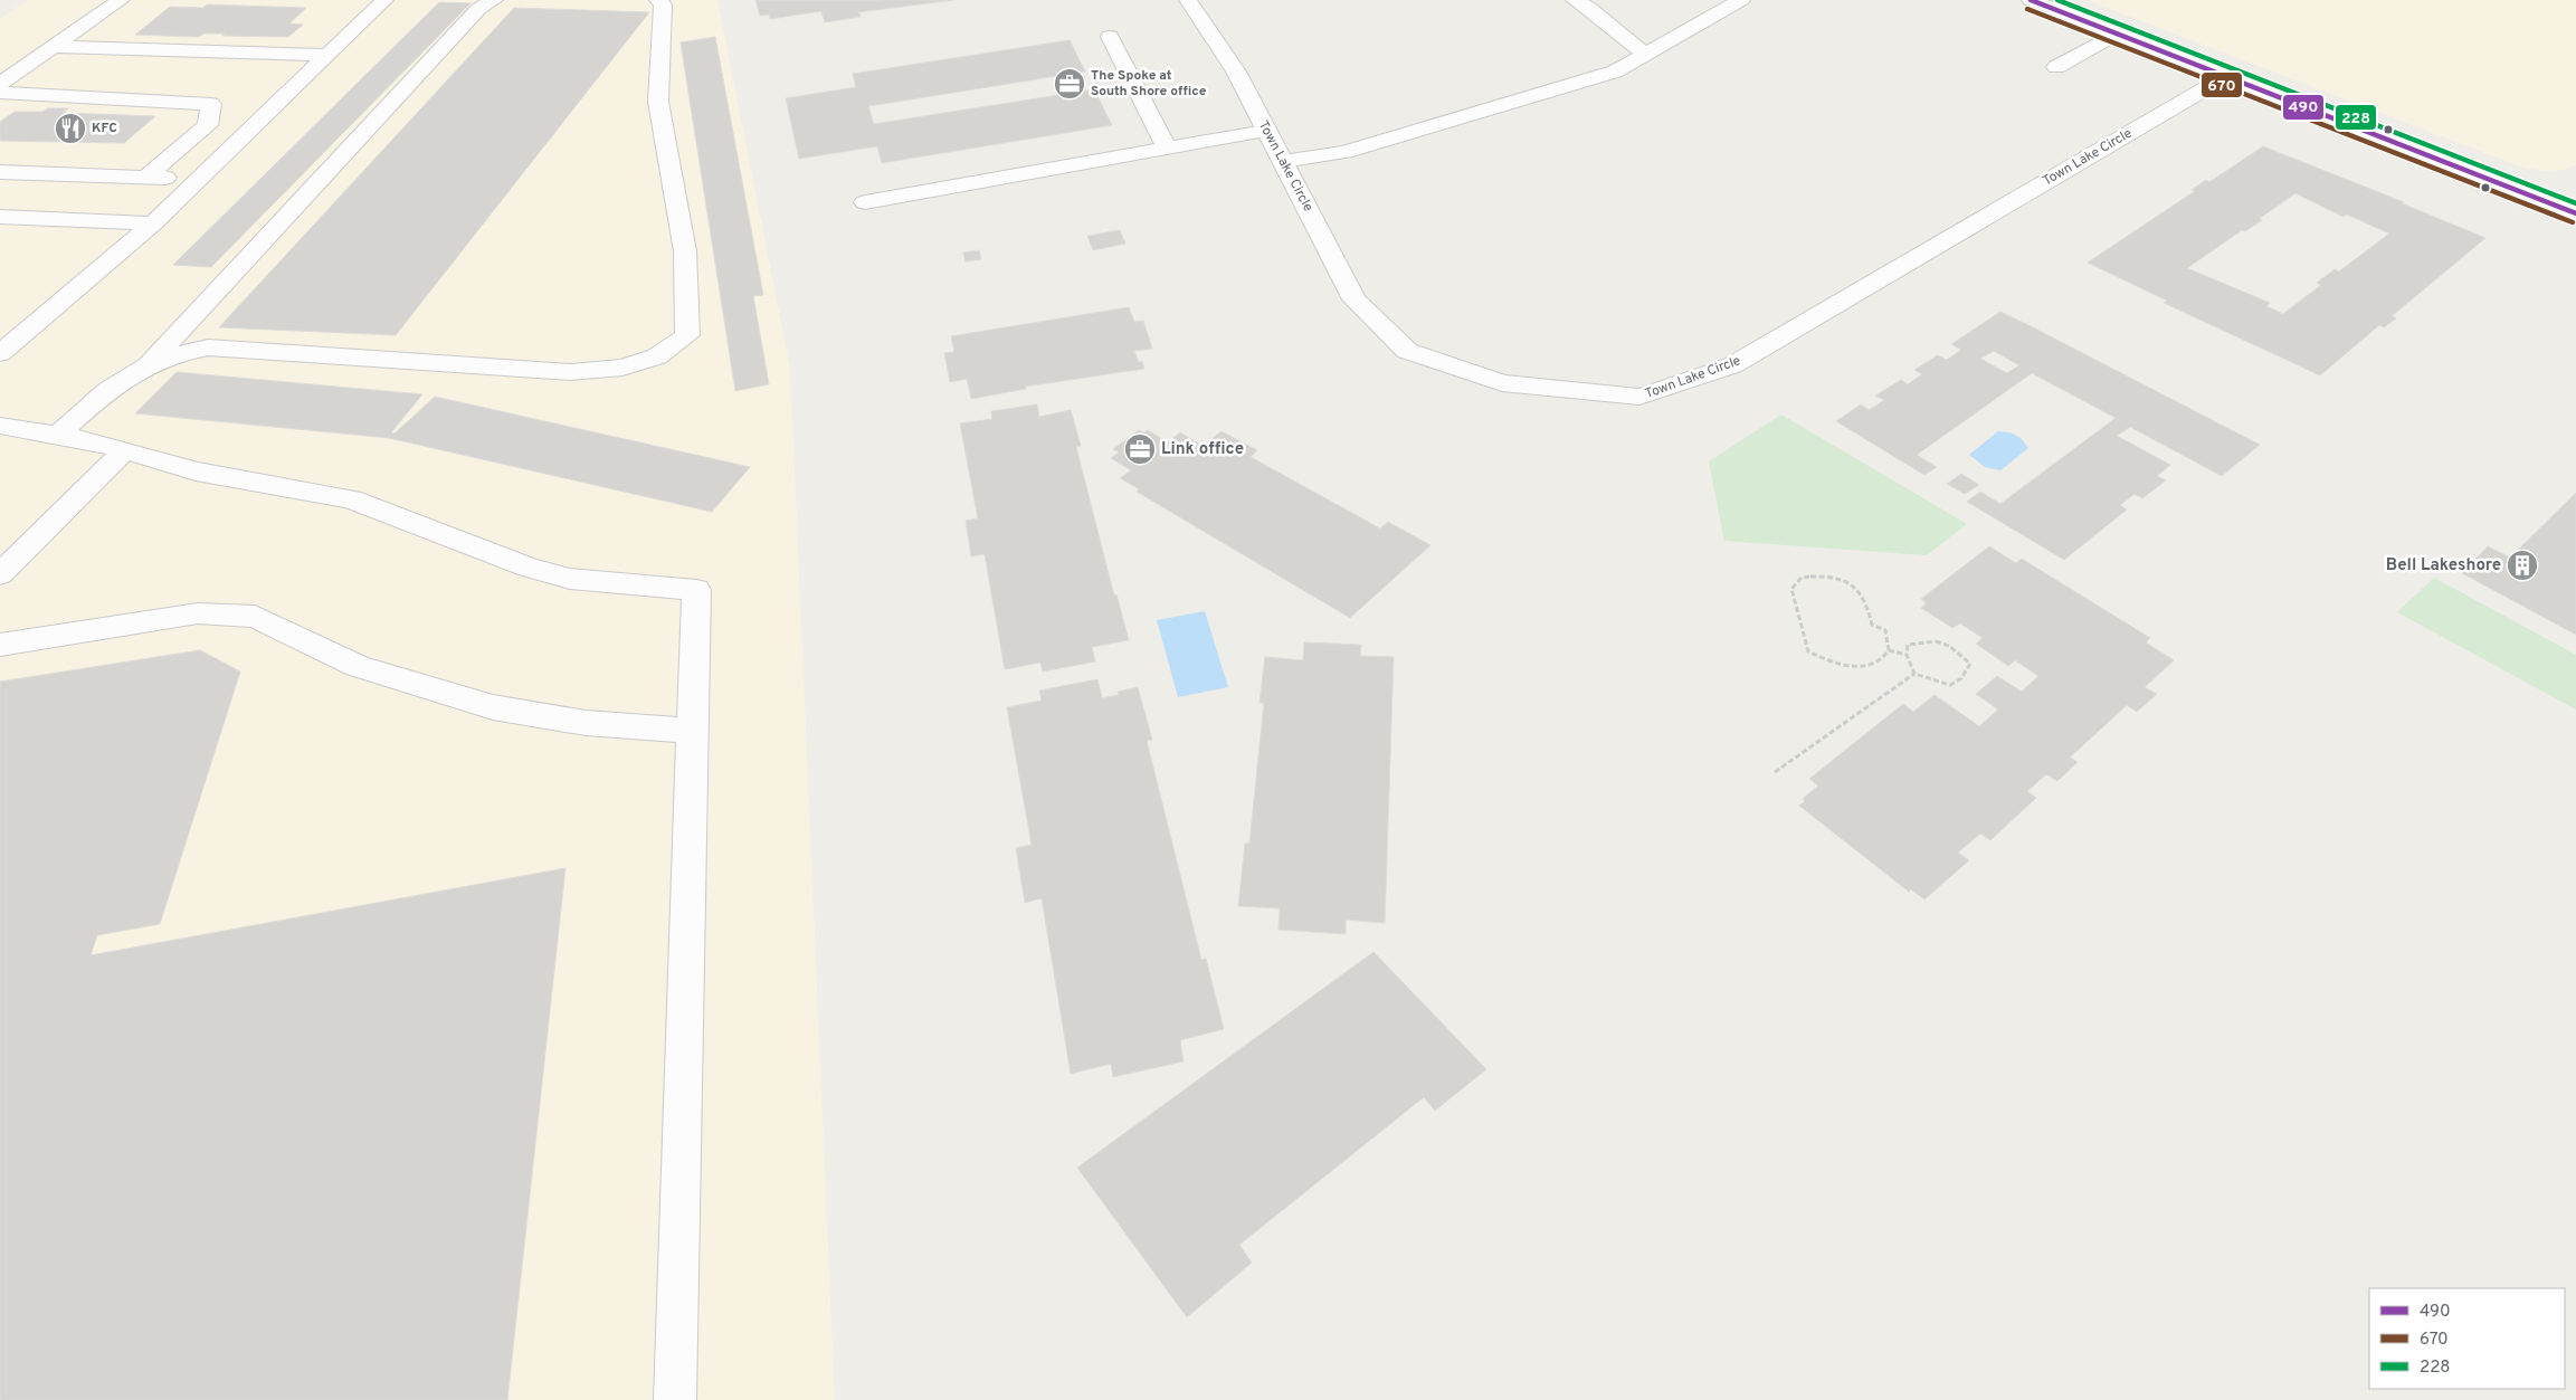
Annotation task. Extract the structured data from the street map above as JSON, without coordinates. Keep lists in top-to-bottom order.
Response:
{
  "streets": {
    "street": ["Town Lake Circle"]
  },
  "places": {
    "office": ["The Spoke at South Shore office", "Link office"],
    "restaurant": ["KFC"],
    "building": ["Bell Lakeshore"]
  },
  "lines": ["transit line 490", "transit line 228", "transit line 670"],
  "legend": ["490", "670", "228"]
}
